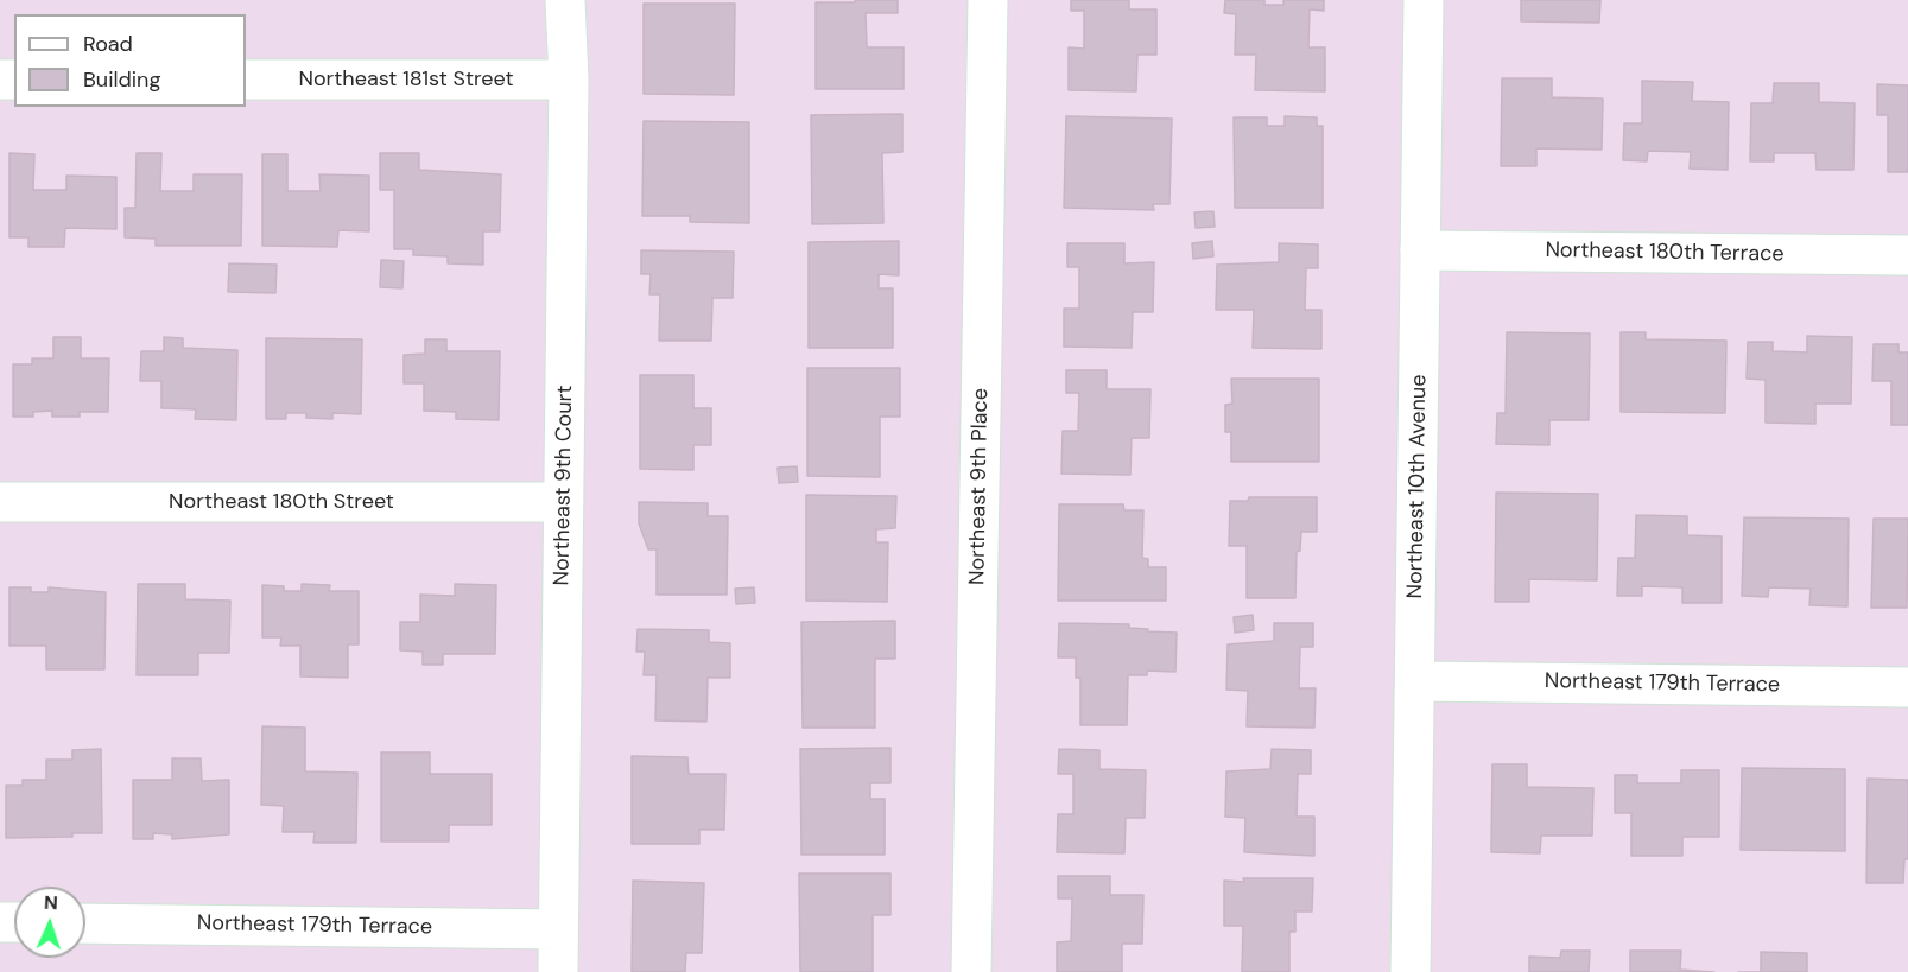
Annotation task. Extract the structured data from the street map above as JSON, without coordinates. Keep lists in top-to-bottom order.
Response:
{
  "streets": {
    "street": [
      "Northeast 181st Street",
      "Northeast 180th Terrace",
      "Northeast 9th Court",
      "Northeast 9th Place",
      "Northeast 10th Avenue",
      "Northeast 180th Street",
      "Northeast 179th Terrace"
    ]
  },
  "crossings": [
    ["Northeast 181st Street", "Northeast 9th Court"],
    ["Northeast 180th Terrace", "Northeast 10th Avenue"],
    ["Northeast 9th Court", "Northeast 180th Street"],
    ["Northeast 9th Court", "Northeast 179th Terrace"],
    ["Northeast 10th Avenue", "Northeast 179th Terrace"]
  ],
  "legend": ["Road", "Building"],
  "north": "top"
}
